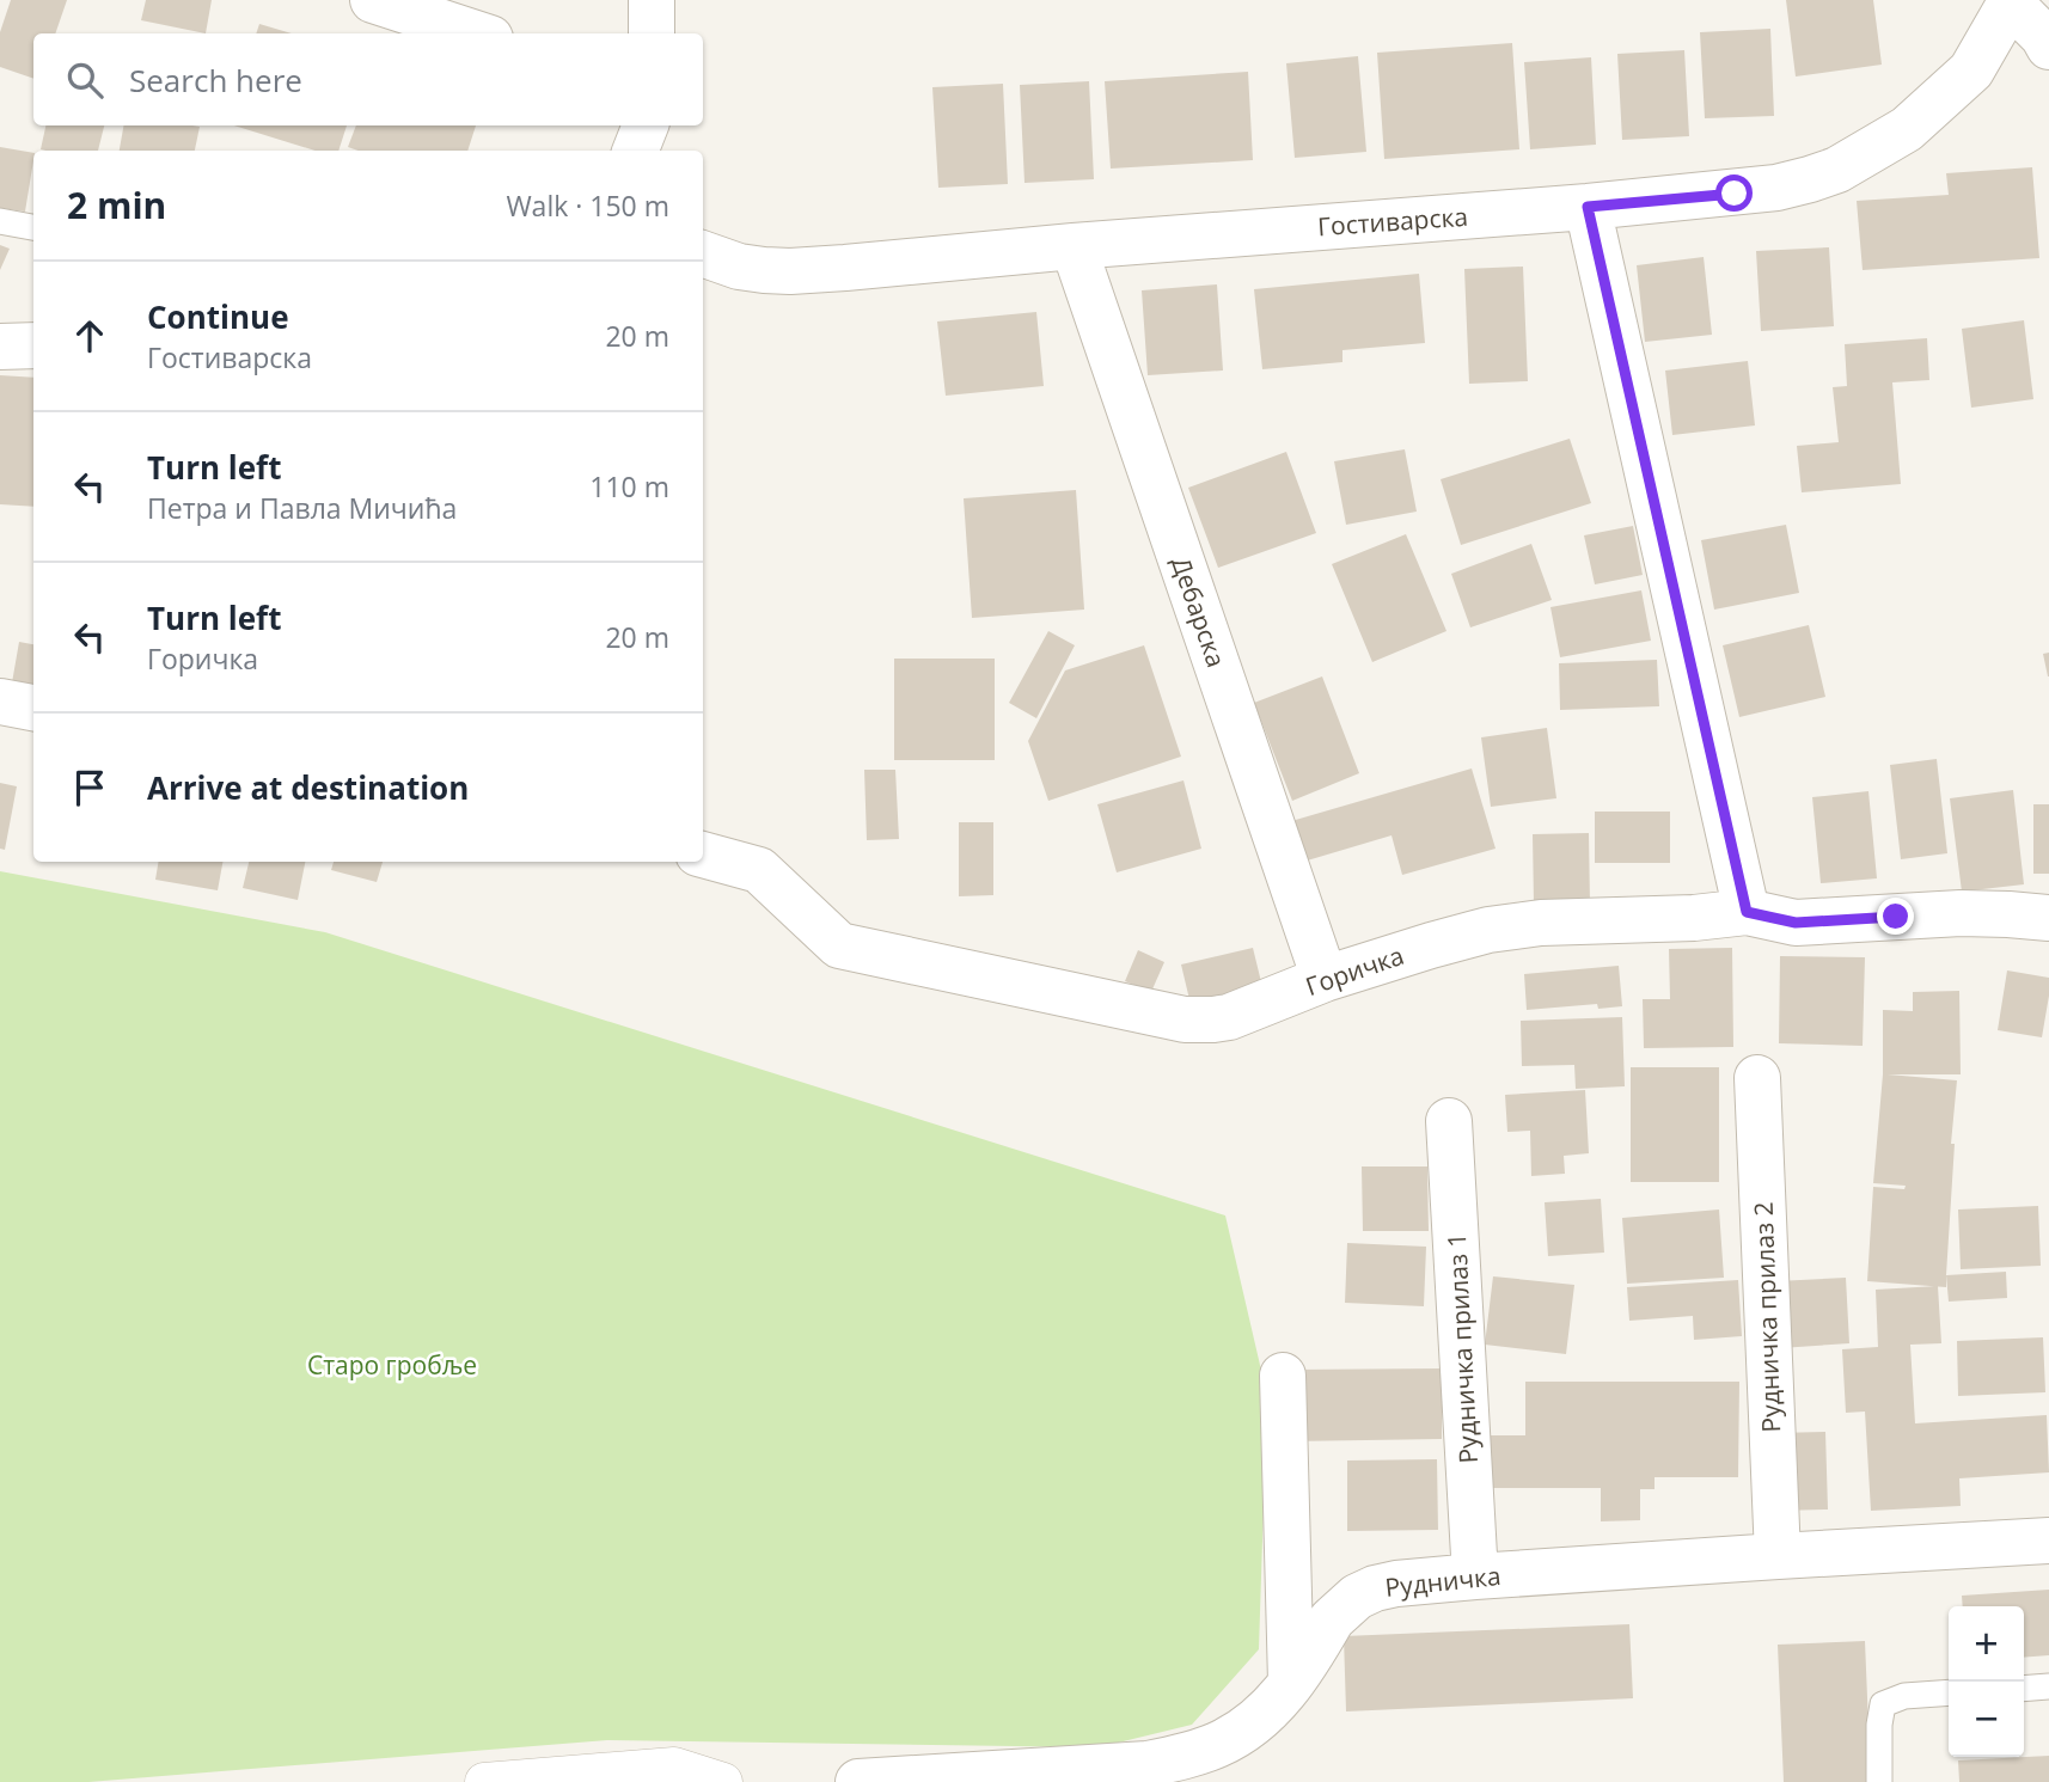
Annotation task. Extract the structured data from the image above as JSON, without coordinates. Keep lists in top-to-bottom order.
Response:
{
  "streets": {
    "street": [
      "Гостиварска",
      "Дебарска",
      "Горичка",
      "Рудничка прилаз 2",
      "Рудничка прилаз 1",
      "Рудничка"
    ]
  },
  "crossings": [
    ["Гостиварска", "Дебарска"],
    ["Дебарска", "Горичка"],
    ["Рудничка прилаз 2", "Рудничка"],
    ["Рудничка прилаз 1", "Рудничка"]
  ],
  "parks": ["Старо гробље"],
  "page": {
    "search": "Search here",
    "heading": ["2 min", "Walk · 150 m"],
    "list": [
      ["Continue", "Гостиварска", "20 m"],
      ["Turn left", "Петра и Павла Мичића", "110 m"],
      ["Turn left", "Горичка", "20 m"],
      "Arrive at destination"
    ],
    "map_buttons": ["+", "−"]
  }
}
